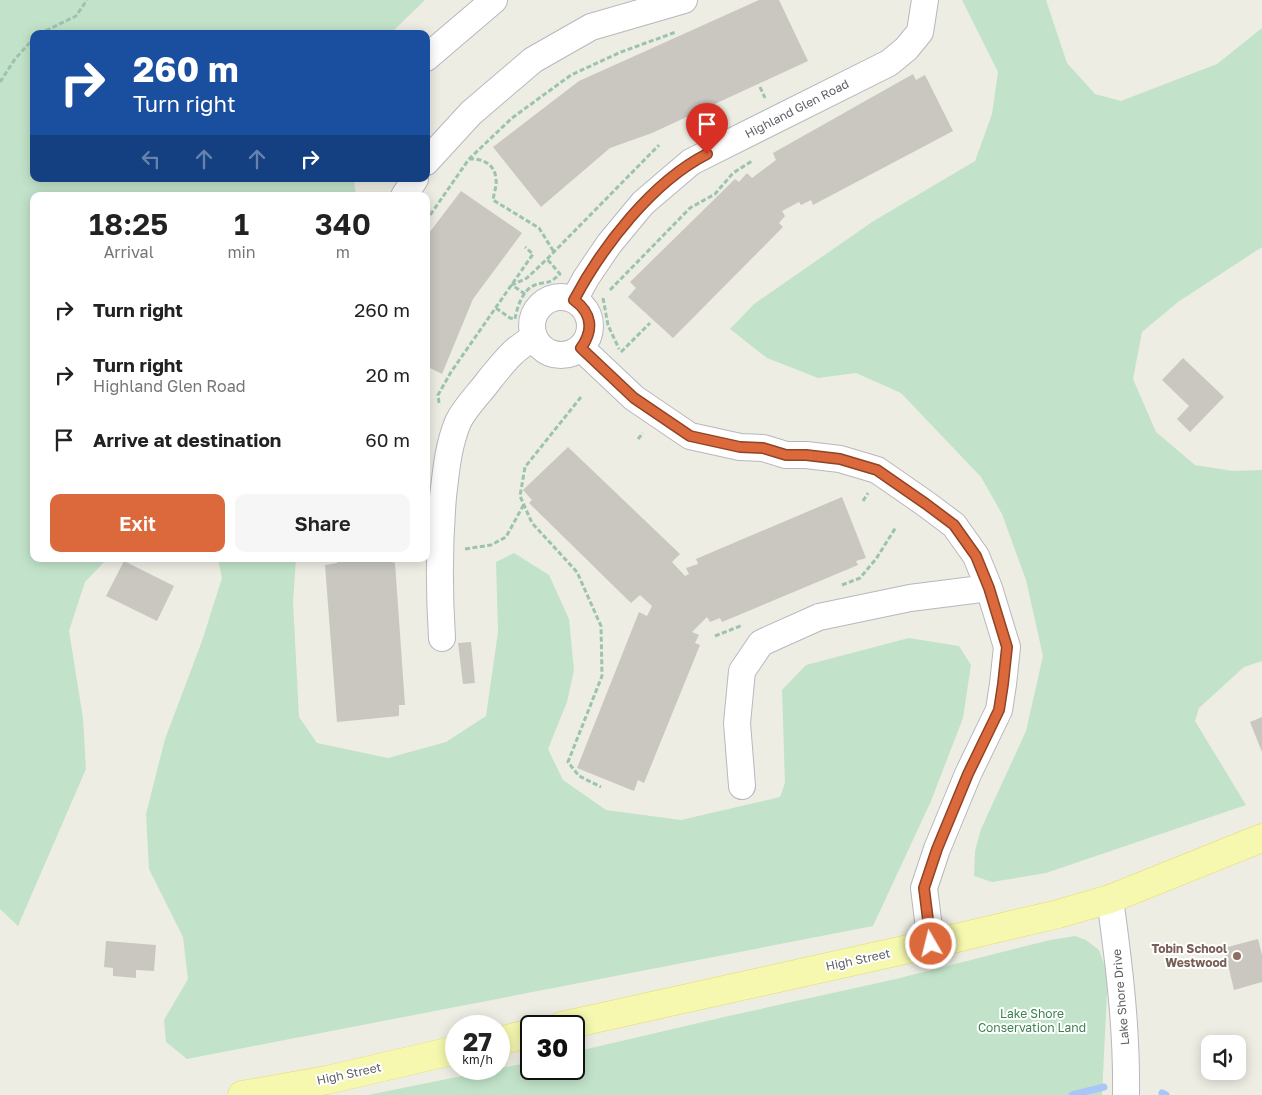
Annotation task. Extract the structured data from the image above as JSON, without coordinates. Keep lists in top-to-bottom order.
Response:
{
  "streets": {
    "main road": ["High Street"],
    "street": ["Highland Glen Road", "Lake Shore Drive"]
  },
  "crossings": [
    ["High Street", "Lake Shore Drive"]
  ],
  "parks": ["Lake Shore Conservation Land"],
  "places": ["Tobin School Westwood"],
  "page": {
    "turn": ["260 m", "Turn right"],
    "eta": [
      "18:25",
      "Arrival",
      "1",
      "min",
      "340",
      "m"
    ],
    "list": [
      {
        "name": "Turn right",
        "value": "260 m"
      },
      {
        "name": "Turn right",
        "note": "Highland Glen Road",
        "value": "20 m"
      },
      {
        "name": "Arrive at destination",
        "value": "60 m"
      }
    ],
    "buttons": ["Exit", "Share"],
    "speed": "27 km/h",
    "limit": "30"
  }
}
